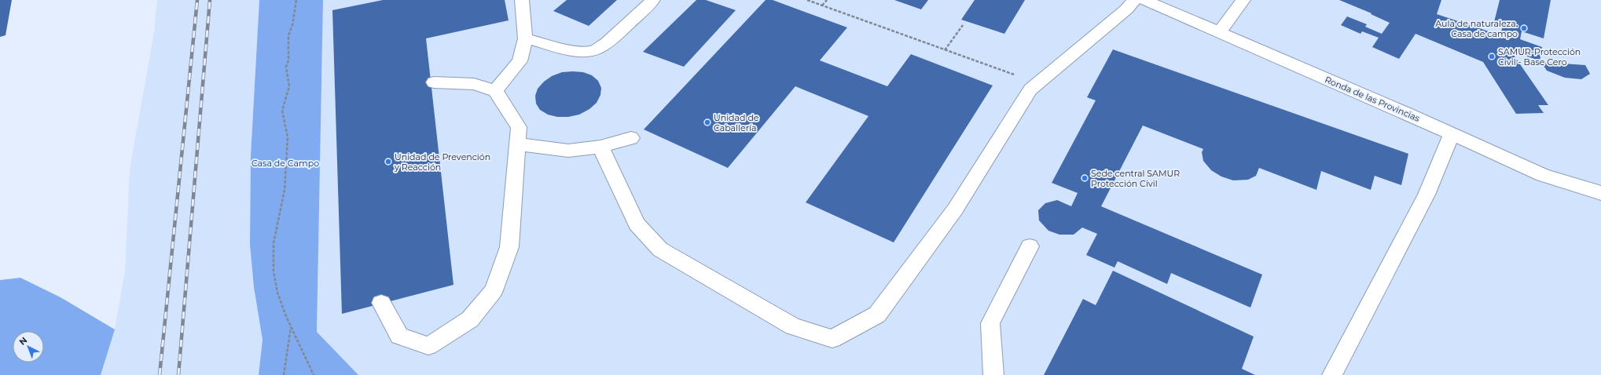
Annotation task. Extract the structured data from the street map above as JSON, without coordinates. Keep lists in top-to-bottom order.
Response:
{
  "streets": {
    "street": ["Ronda de las Provincias"]
  },
  "parks": ["Casa de Campo"],
  "places": [
    "Aula de naturaleza. Casa de campo",
    "SAMUR-Protección Civil - Base Cero",
    "Unidad de Caballería",
    "Unidad de Prevención y Reacción",
    "Sede central SAMUR Protección Civil"
  ],
  "north": "top left"
}
